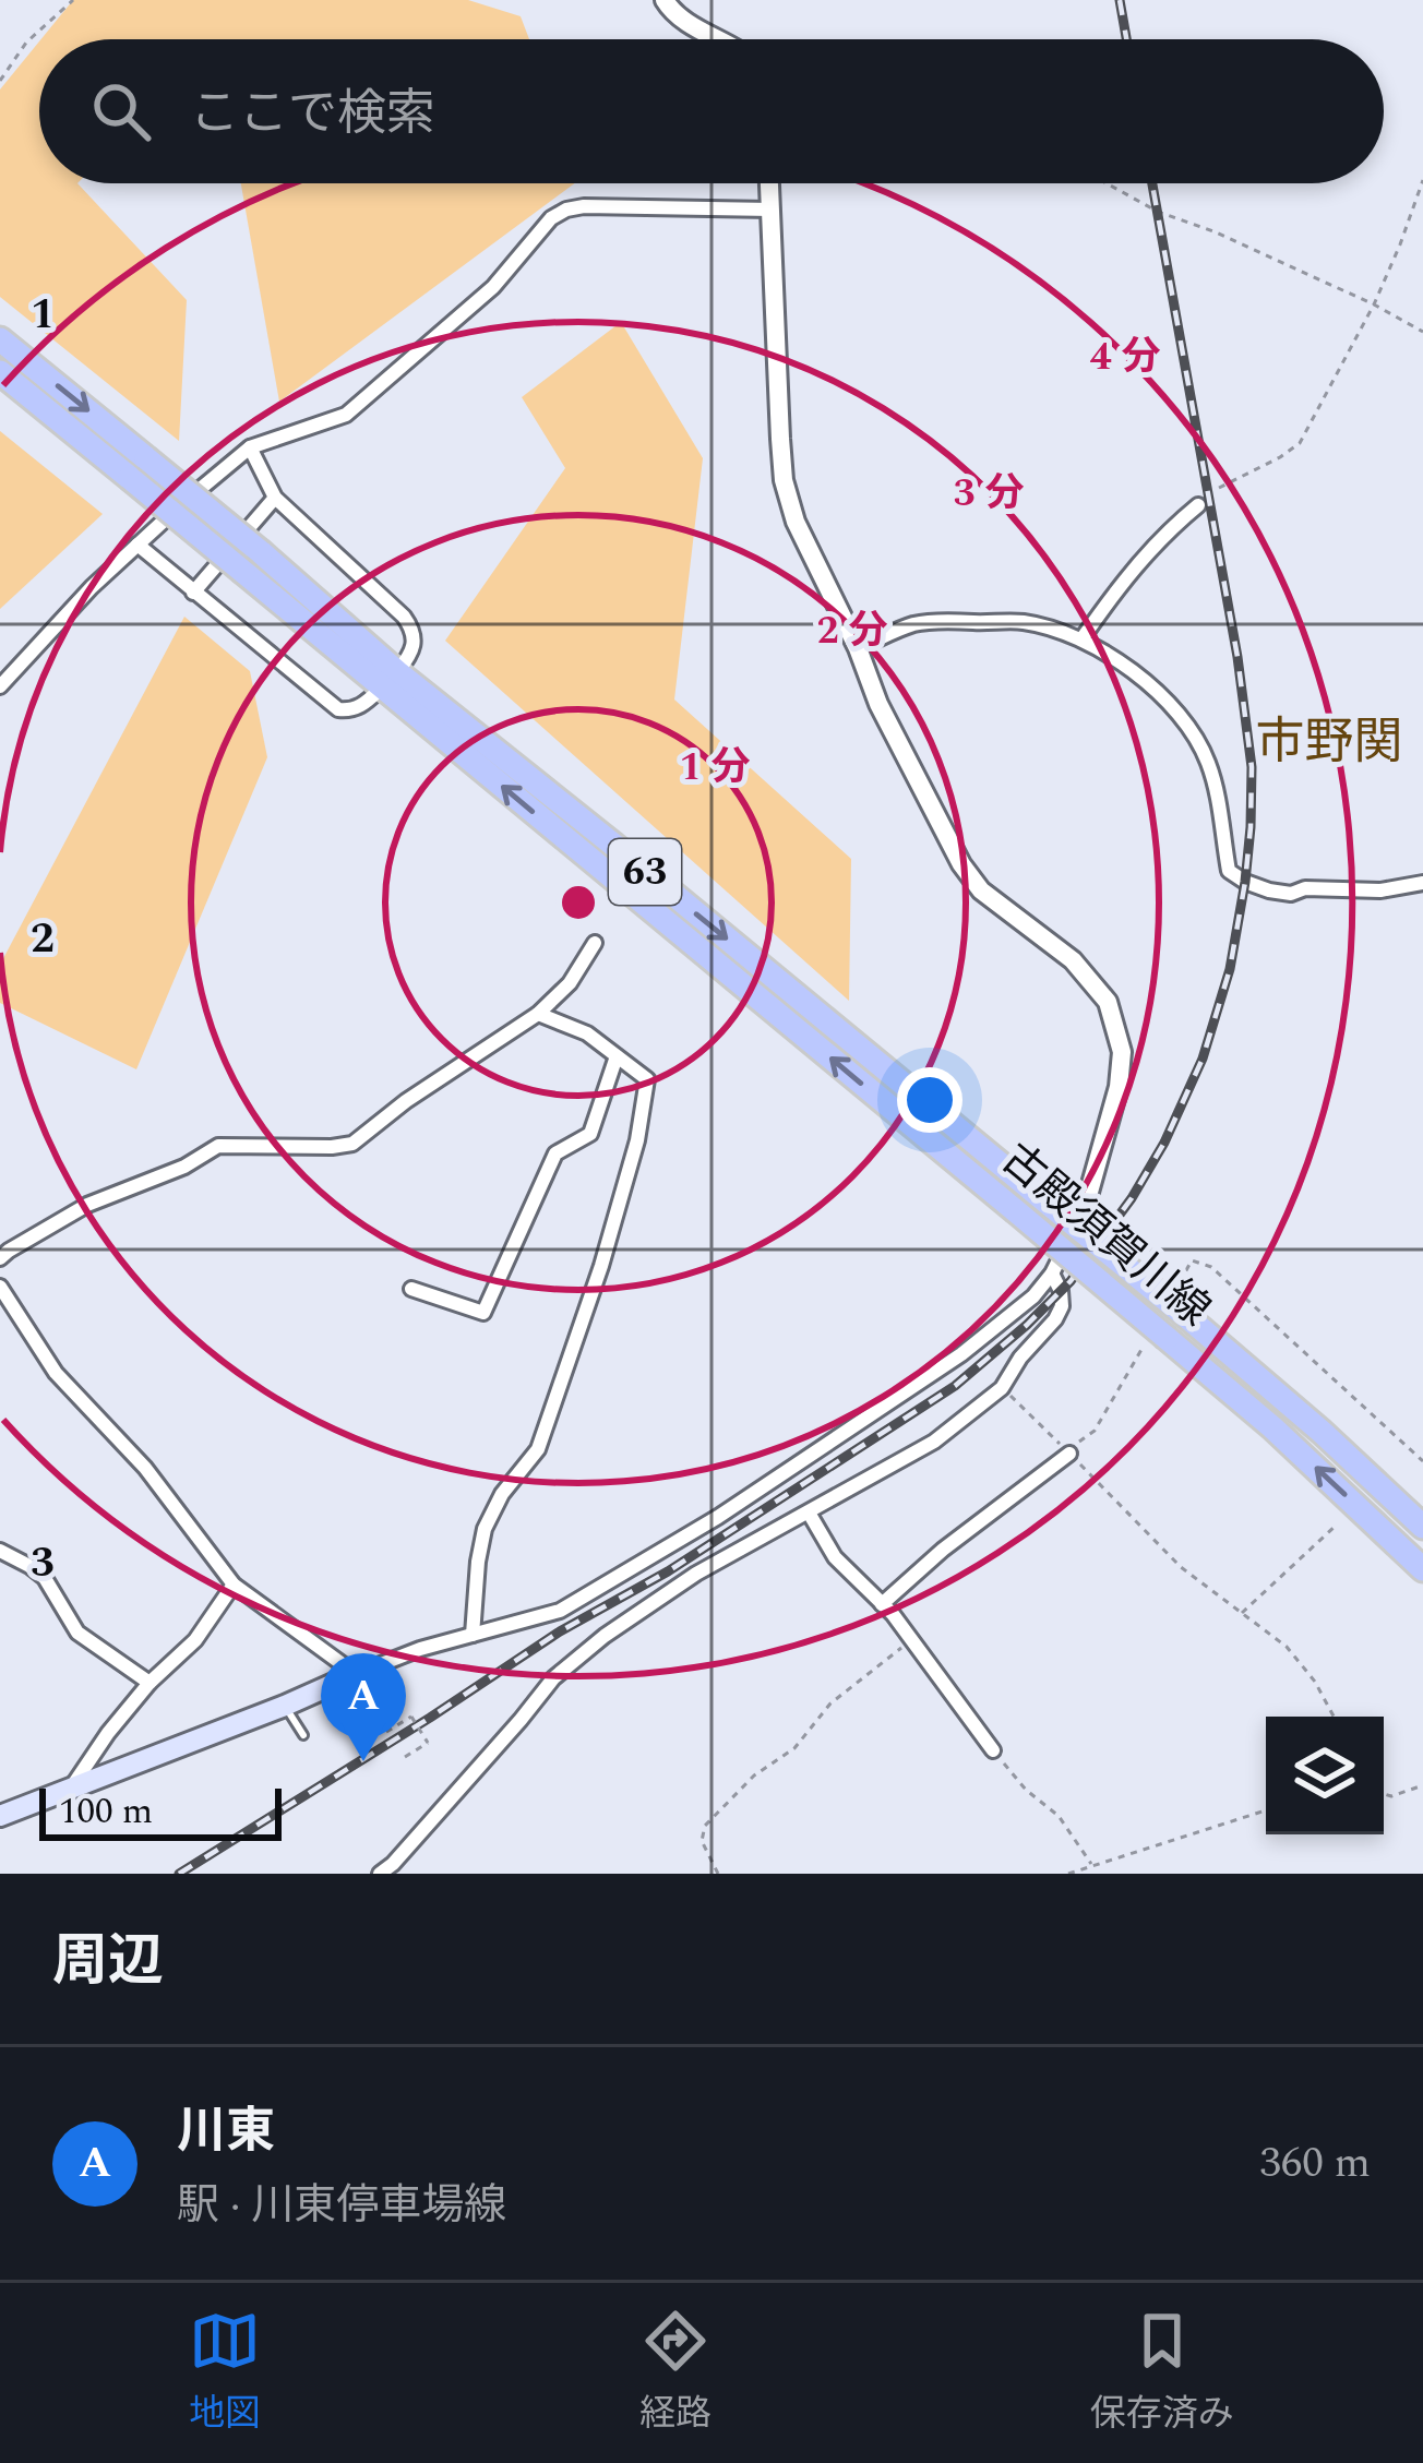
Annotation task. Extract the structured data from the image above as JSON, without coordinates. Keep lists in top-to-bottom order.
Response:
{
  "streets": {
    "main road": ["63", "古殿須賀川線"]
  },
  "districts": ["市野関"],
  "scale_bar": "100 m",
  "page": {
    "search": "ここで検索",
    "pins": "A",
    "scale": "100 m",
    "heading": "周辺",
    "list": [
      {
        "mark": "A",
        "name": "川東",
        "note": "駅 · 川東停車場線",
        "value": "360 m"
      }
    ],
    "nav": ["地図", "経路", "保存済み"]
  },
  "grid": {
    "rows": ["1", "2", "3"]
  },
  "rings": [
    "4 分",
    "3 分",
    "2 分",
    "1 分"
  ]
}
